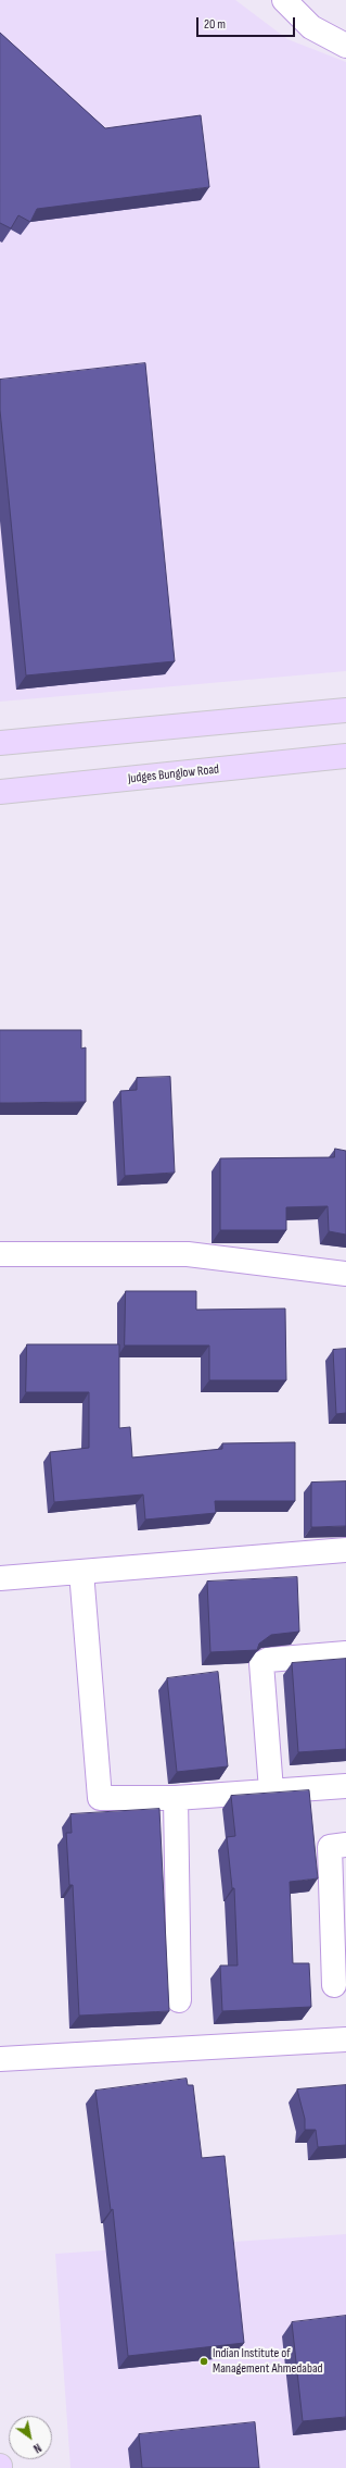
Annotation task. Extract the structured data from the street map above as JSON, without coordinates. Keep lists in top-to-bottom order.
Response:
{
  "streets": {
    "main road": ["Judges Bunglow Road"]
  },
  "places": ["Indian Institute of Management Ahmedabad"],
  "scale_bar": "20 m",
  "north": "bottom right"
}
